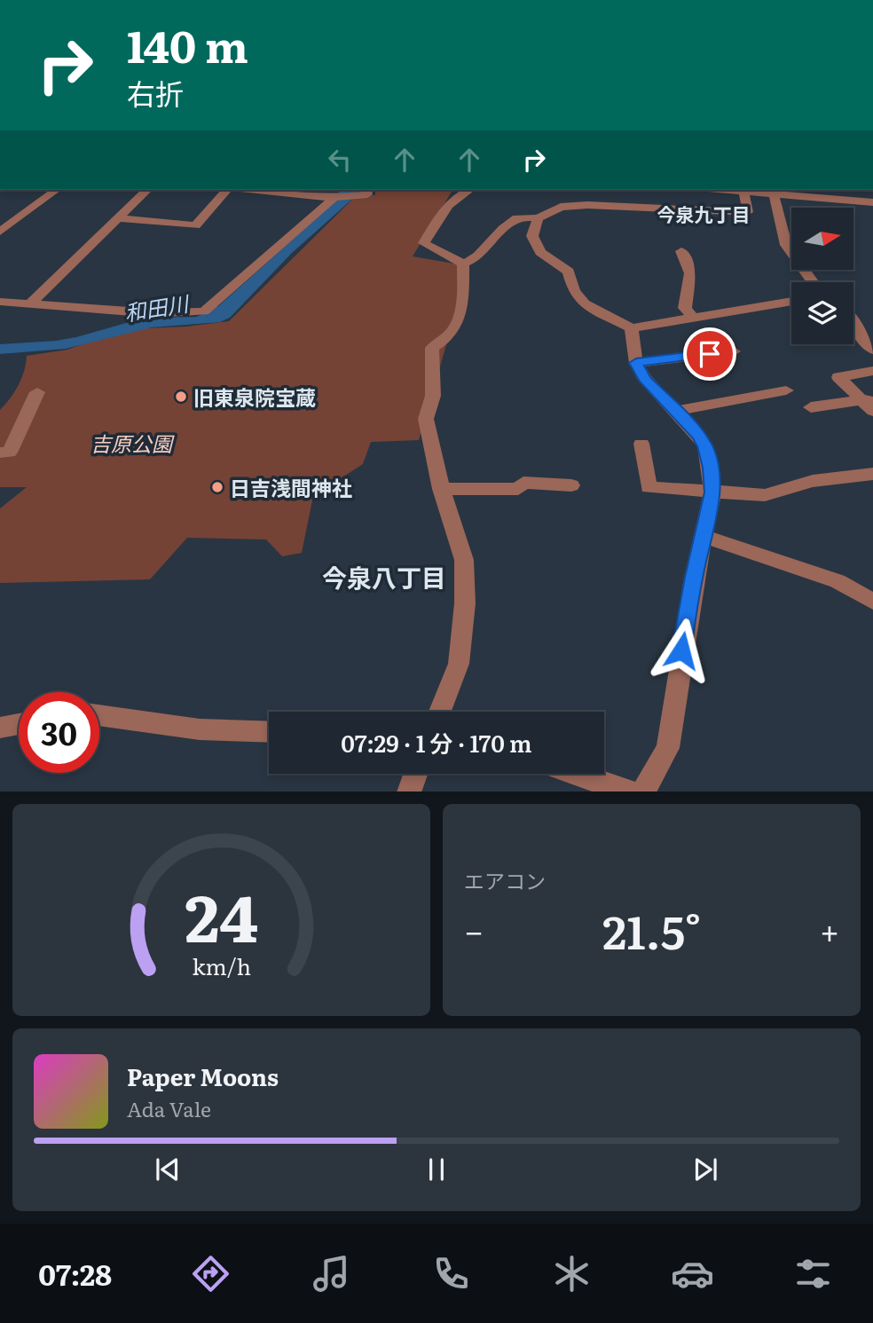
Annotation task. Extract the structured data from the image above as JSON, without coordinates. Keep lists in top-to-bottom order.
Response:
{
  "districts": ["今泉九丁目", "今泉八丁目"],
  "water": ["和田川"],
  "parks": ["吉原公園"],
  "places": ["旧東泉院宝蔵", "日吉浅間神社"],
  "north": "right",
  "page": {
    "turn": ["140 m", "右折"],
    "limit": "30",
    "trip": "07:29 · 1 分 · 170 m",
    "tile": "エアコン",
    "heat": ["−", "21.5°", "+"],
    "song": ["Paper Moons", "Ada Vale"],
    "tabs": "07:28",
    "gauge": ["24", "km/h"]
  }
}
